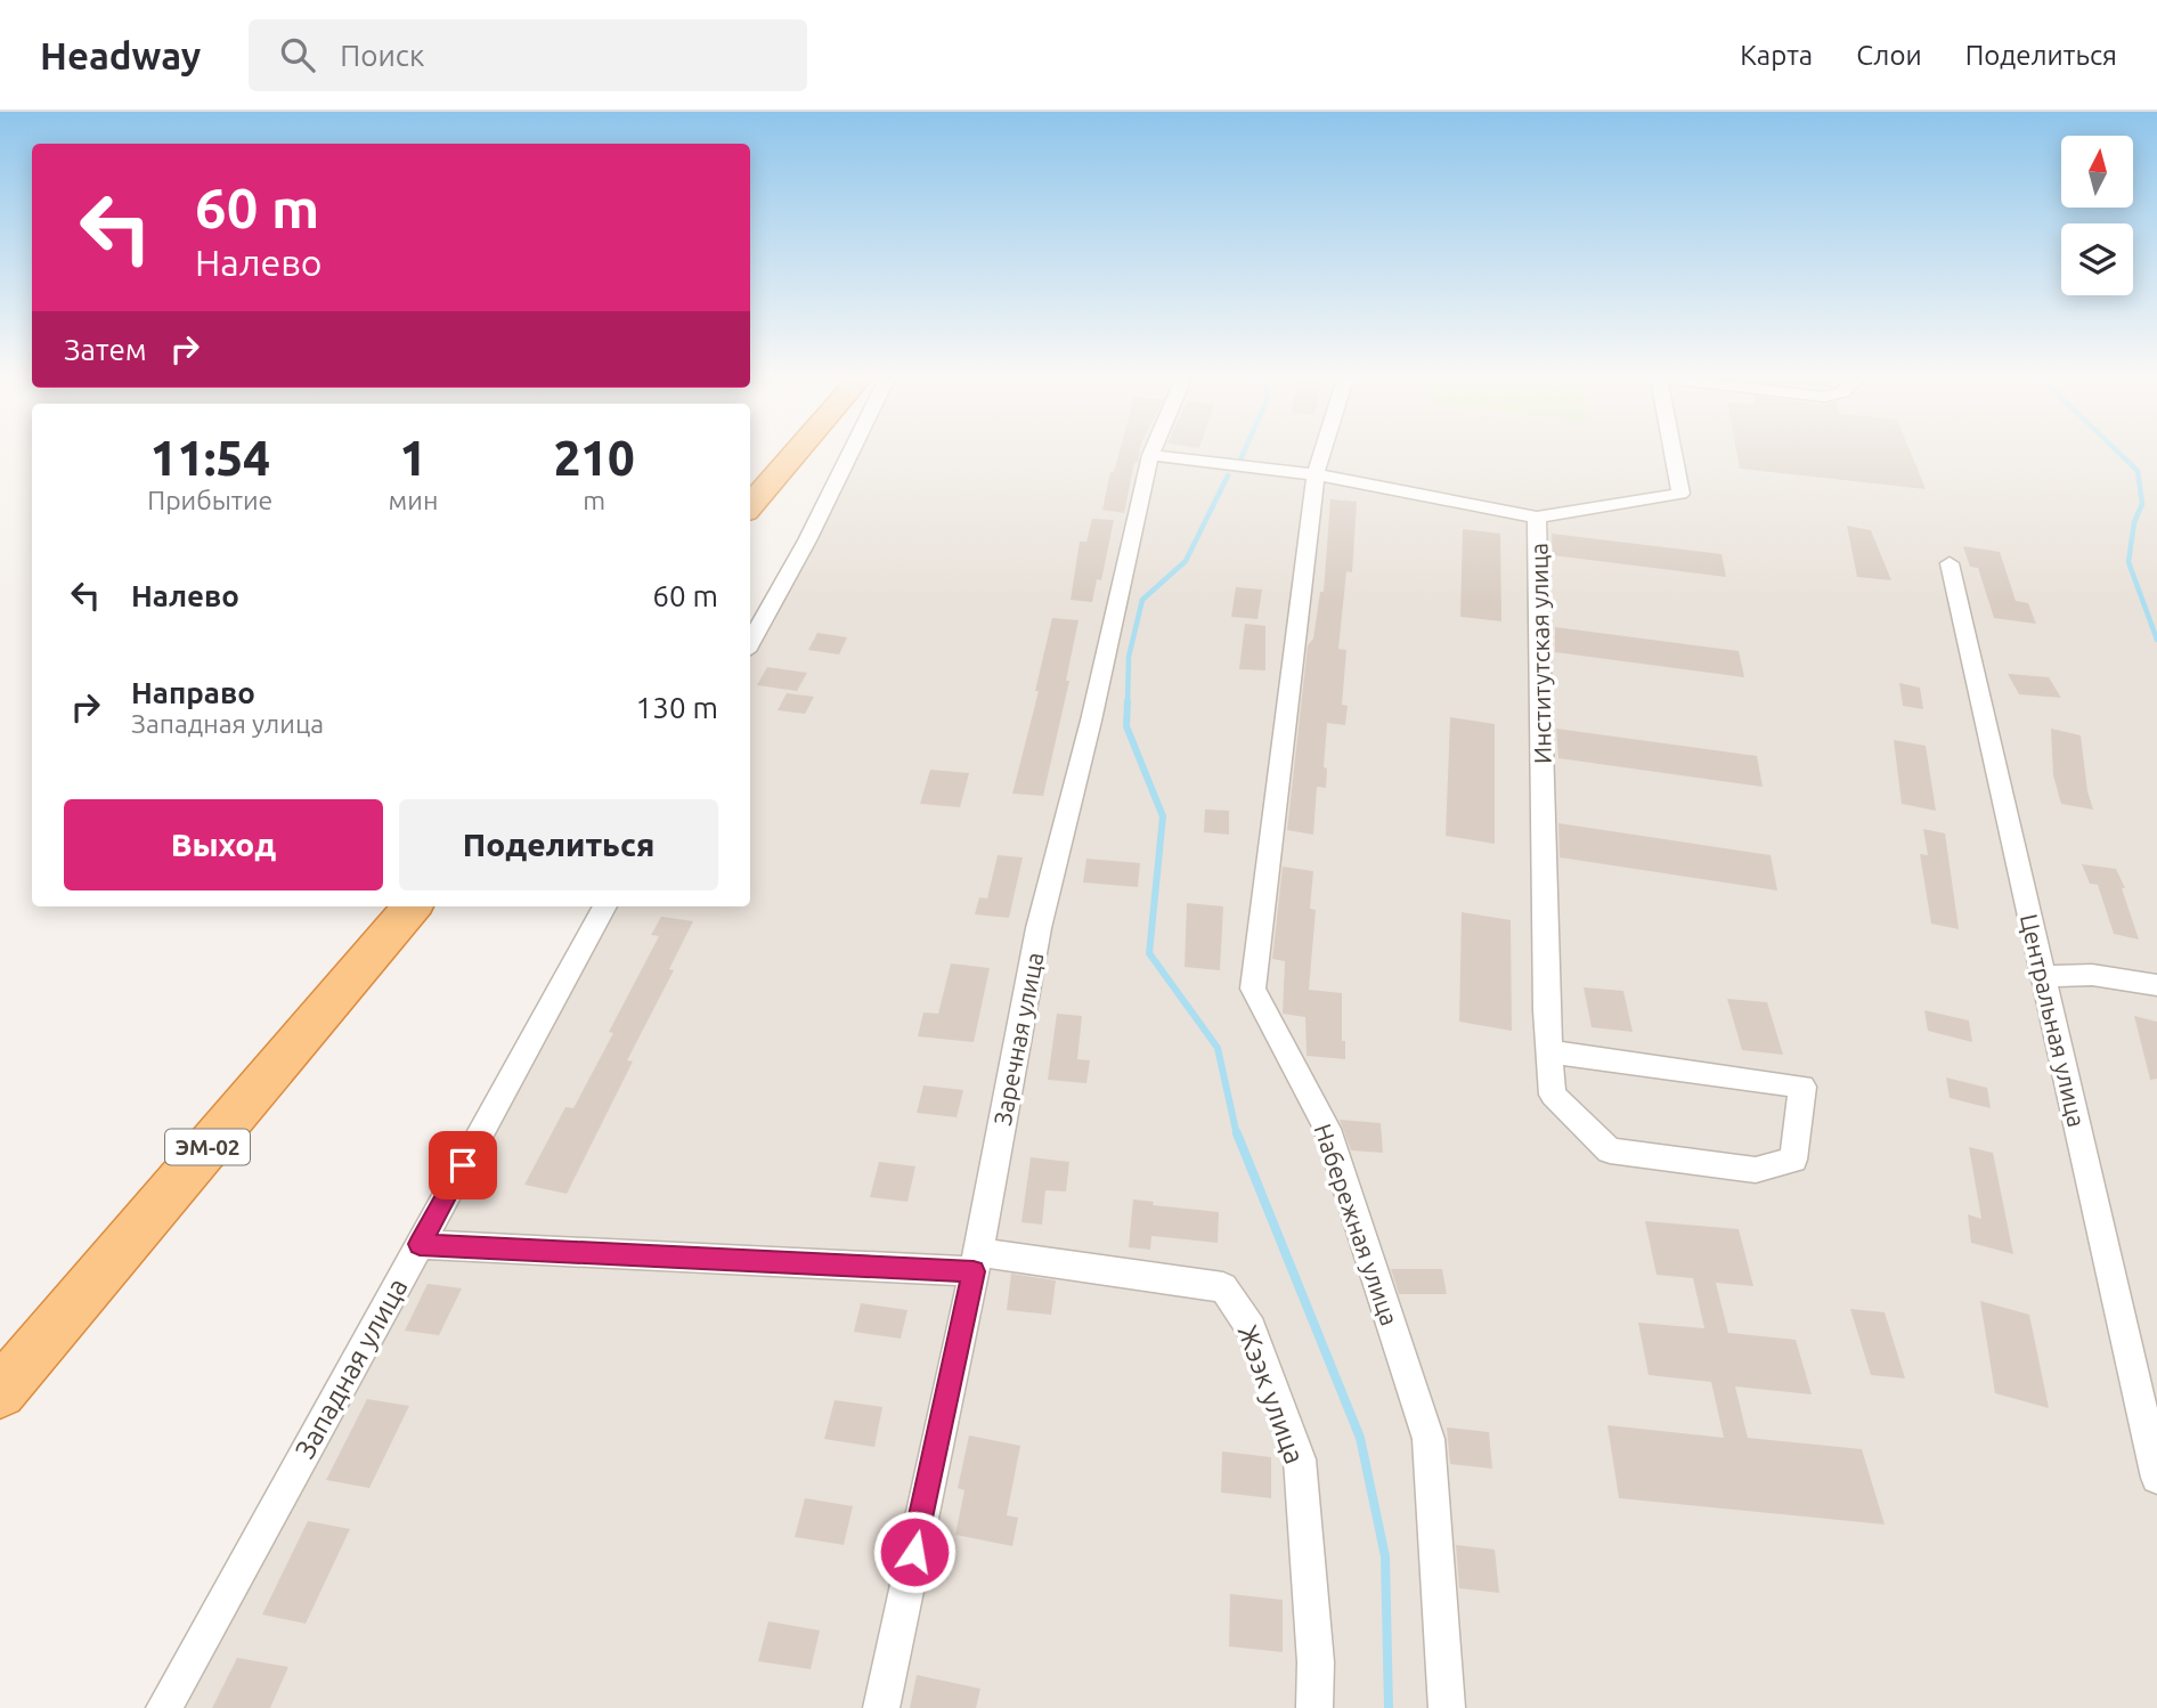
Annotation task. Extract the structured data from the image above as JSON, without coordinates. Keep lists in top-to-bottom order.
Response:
{
  "streets": {
    "highway": ["ЭМ-02"],
    "street": [
      "Институтская улица",
      "Центральная улица",
      "Заречная улица",
      "Набережная улица",
      "Западная улица",
      "Жээк улица"
    ]
  },
  "crossings": [
    ["Заречная улица", "Жээк улица"],
    ["Западная улица", "Жээк улица"]
  ],
  "north": "top",
  "page": {
    "header": "Headway",
    "search": "Поиск",
    "nav": ["Карта", "Слои", "Поделиться"],
    "turn": ["60 m", "Налево"],
    "then": "Затем",
    "eta": [
      "11:54",
      "Прибытие",
      "1",
      "мин",
      "210",
      "m"
    ],
    "list": [
      {
        "name": "Налево",
        "value": "60 m"
      },
      {
        "name": "Направо",
        "note": "Западная улица",
        "value": "130 m"
      }
    ],
    "buttons": ["Выход", "Поделиться"]
  }
}
